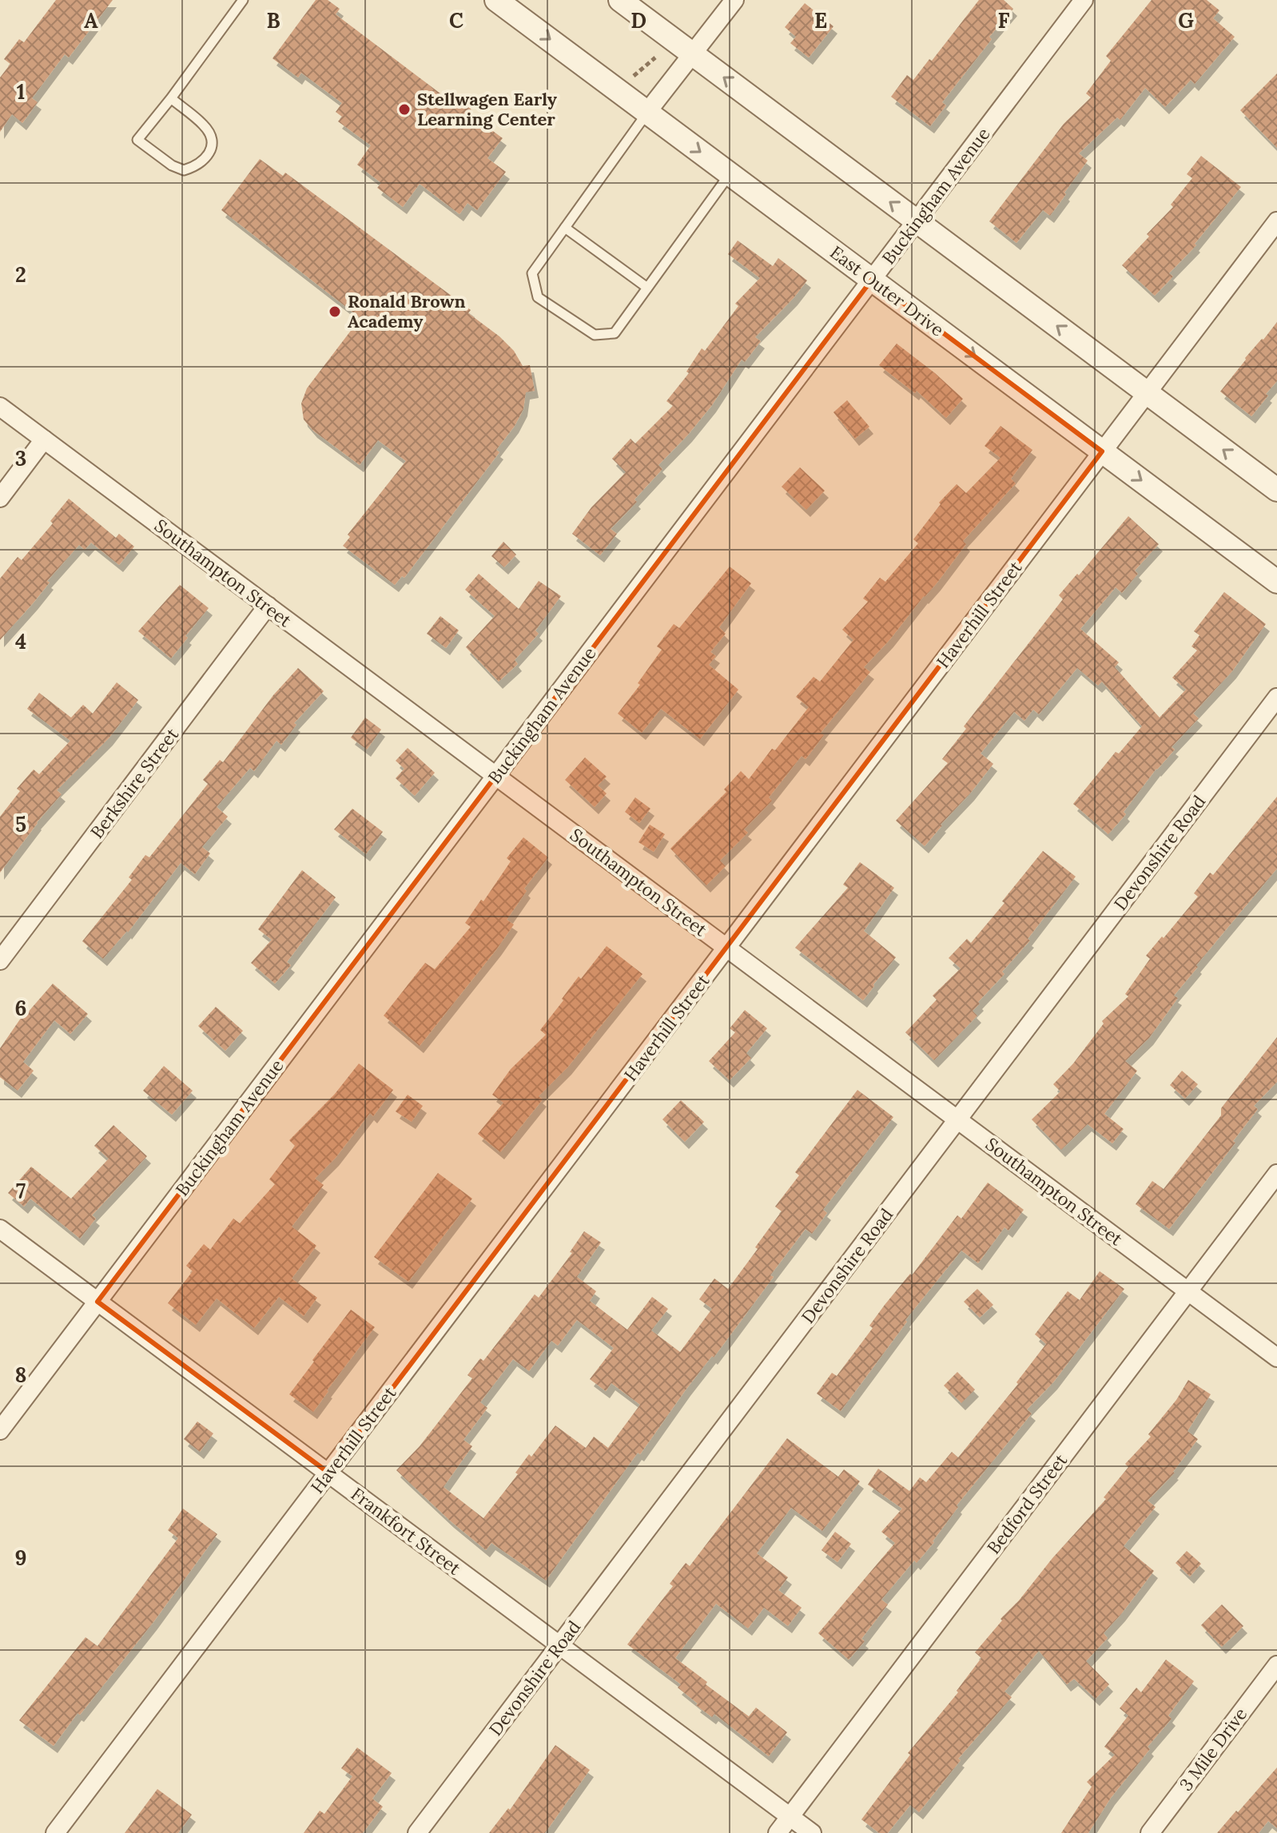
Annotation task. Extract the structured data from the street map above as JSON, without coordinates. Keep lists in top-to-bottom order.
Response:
{
  "streets": {
    "street": [
      "Buckingham Avenue",
      "East Outer Drive",
      "Southampton Street",
      "Haverhill Street",
      "Berkshire Street",
      "Devonshire Road",
      "Bedford Street",
      "Frankfort Street",
      "3 Mile Drive"
    ]
  },
  "crossings": [
    ["Buckingham Avenue", "East Outer Drive"],
    ["Buckingham Avenue", "Southampton Street"],
    ["Buckingham Avenue", "Frankfort Street"],
    ["East Outer Drive", "Haverhill Street"],
    ["Southampton Street", "Haverhill Street"],
    ["Southampton Street", "Berkshire Street"],
    ["Southampton Street", "Devonshire Road"],
    ["Southampton Street", "Bedford Street"],
    ["Haverhill Street", "Frankfort Street"],
    ["Devonshire Road", "Frankfort Street"],
    ["Bedford Street", "Frankfort Street"]
  ],
  "places": ["Stellwagen Early Learning Center", "Ronald Brown Academy"],
  "grid": {
    "columns": [
      "A",
      "B",
      "C",
      "D",
      "E",
      "F",
      "G"
    ],
    "rows": [
      "1",
      "2",
      "3",
      "4",
      "5",
      "6",
      "7",
      "8",
      "9"
    ]
  }
}
